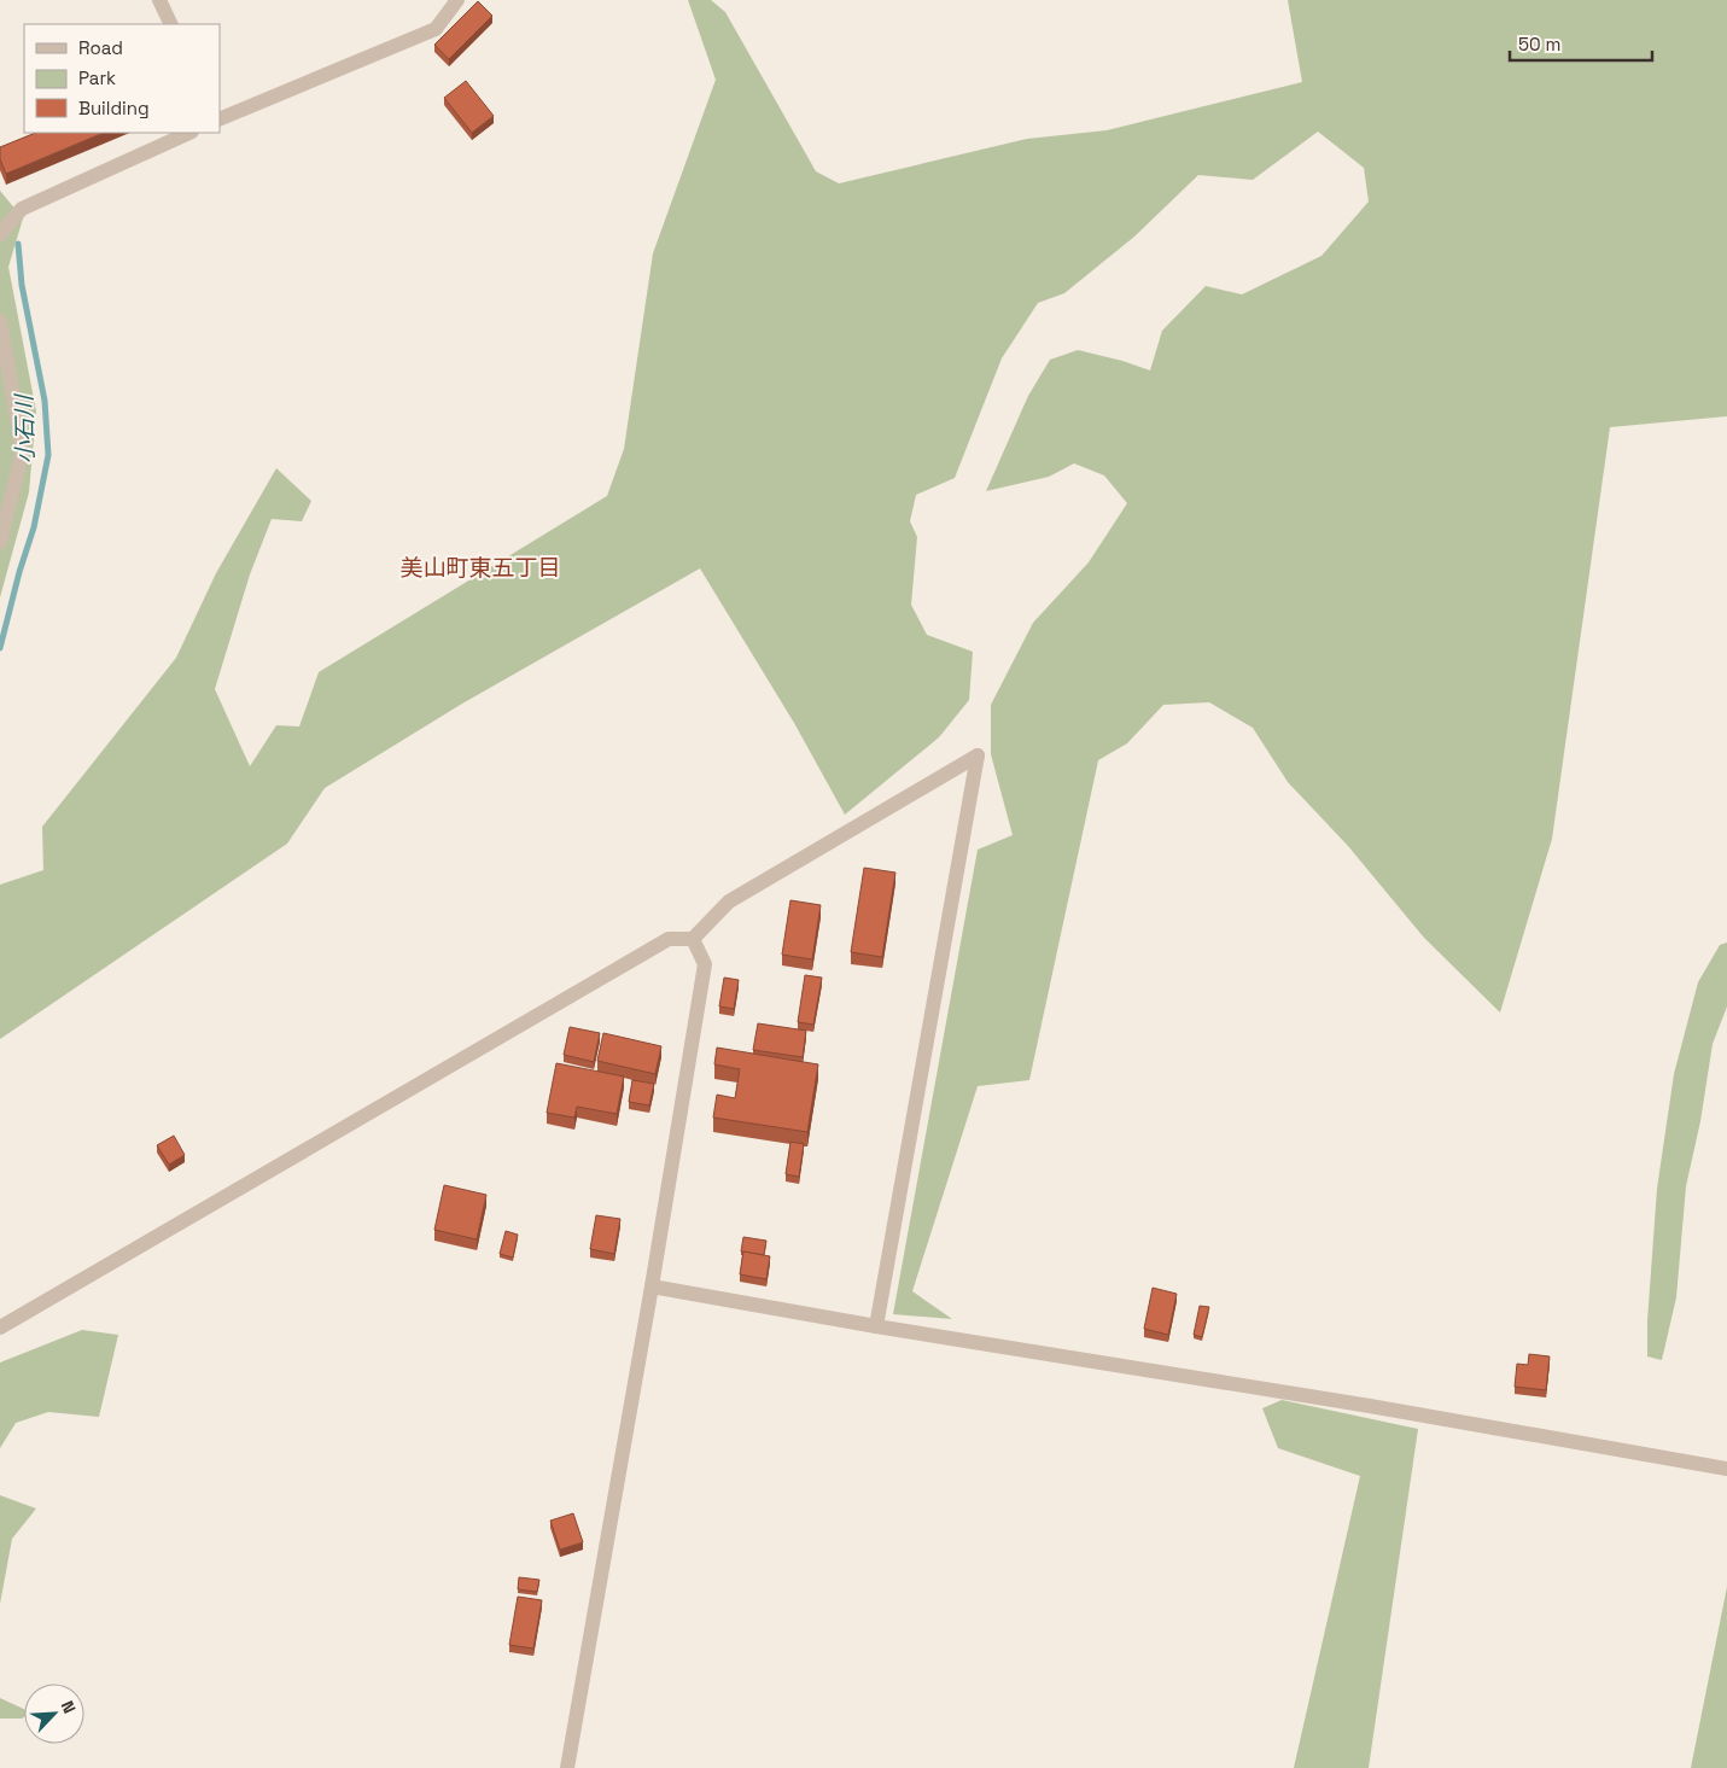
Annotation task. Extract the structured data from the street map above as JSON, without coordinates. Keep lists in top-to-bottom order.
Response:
{
  "districts": ["美山町東五丁目"],
  "water": ["小石川"],
  "legend": ["Road", "Park", "Building"],
  "scale_bar": "50 m",
  "north": "top right"
}
